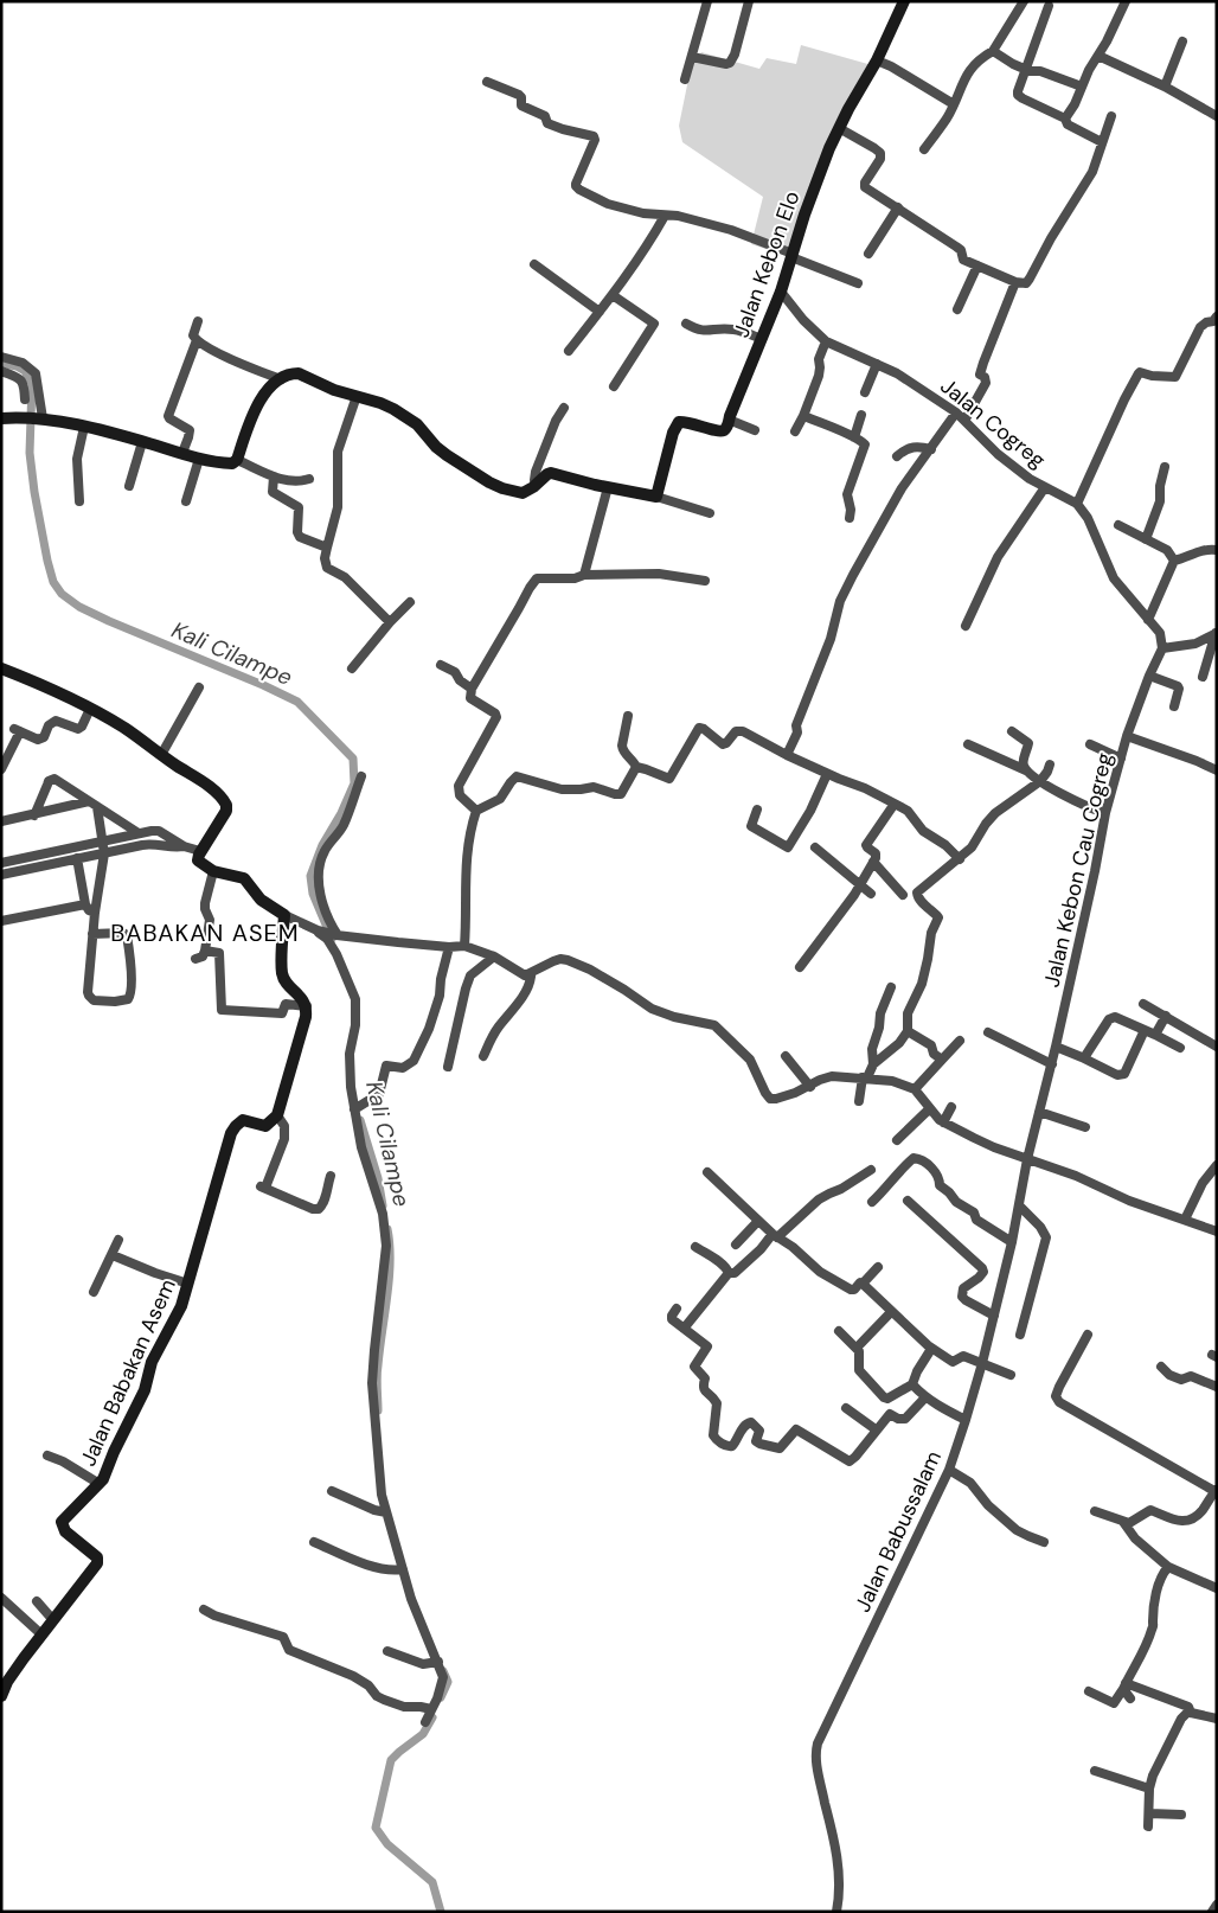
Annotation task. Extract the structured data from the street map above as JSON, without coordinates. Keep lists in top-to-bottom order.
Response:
{
  "streets": {
    "street": [
      "Jalan Kebon Elo",
      "Jalan Cogreg",
      "Jalan Kebon Cau Cogreg",
      "Jalan Babakan Asem",
      "Jalan Babussalam"
    ]
  },
  "crossings": [
    ["Jalan Kebon Elo", "Jalan Cogreg"],
    ["Jalan Kebon Cau Cogreg", "Jalan Babussalam"]
  ],
  "districts": ["BABAKAN ASEM"],
  "water": ["Kali Cilampe"]
}
